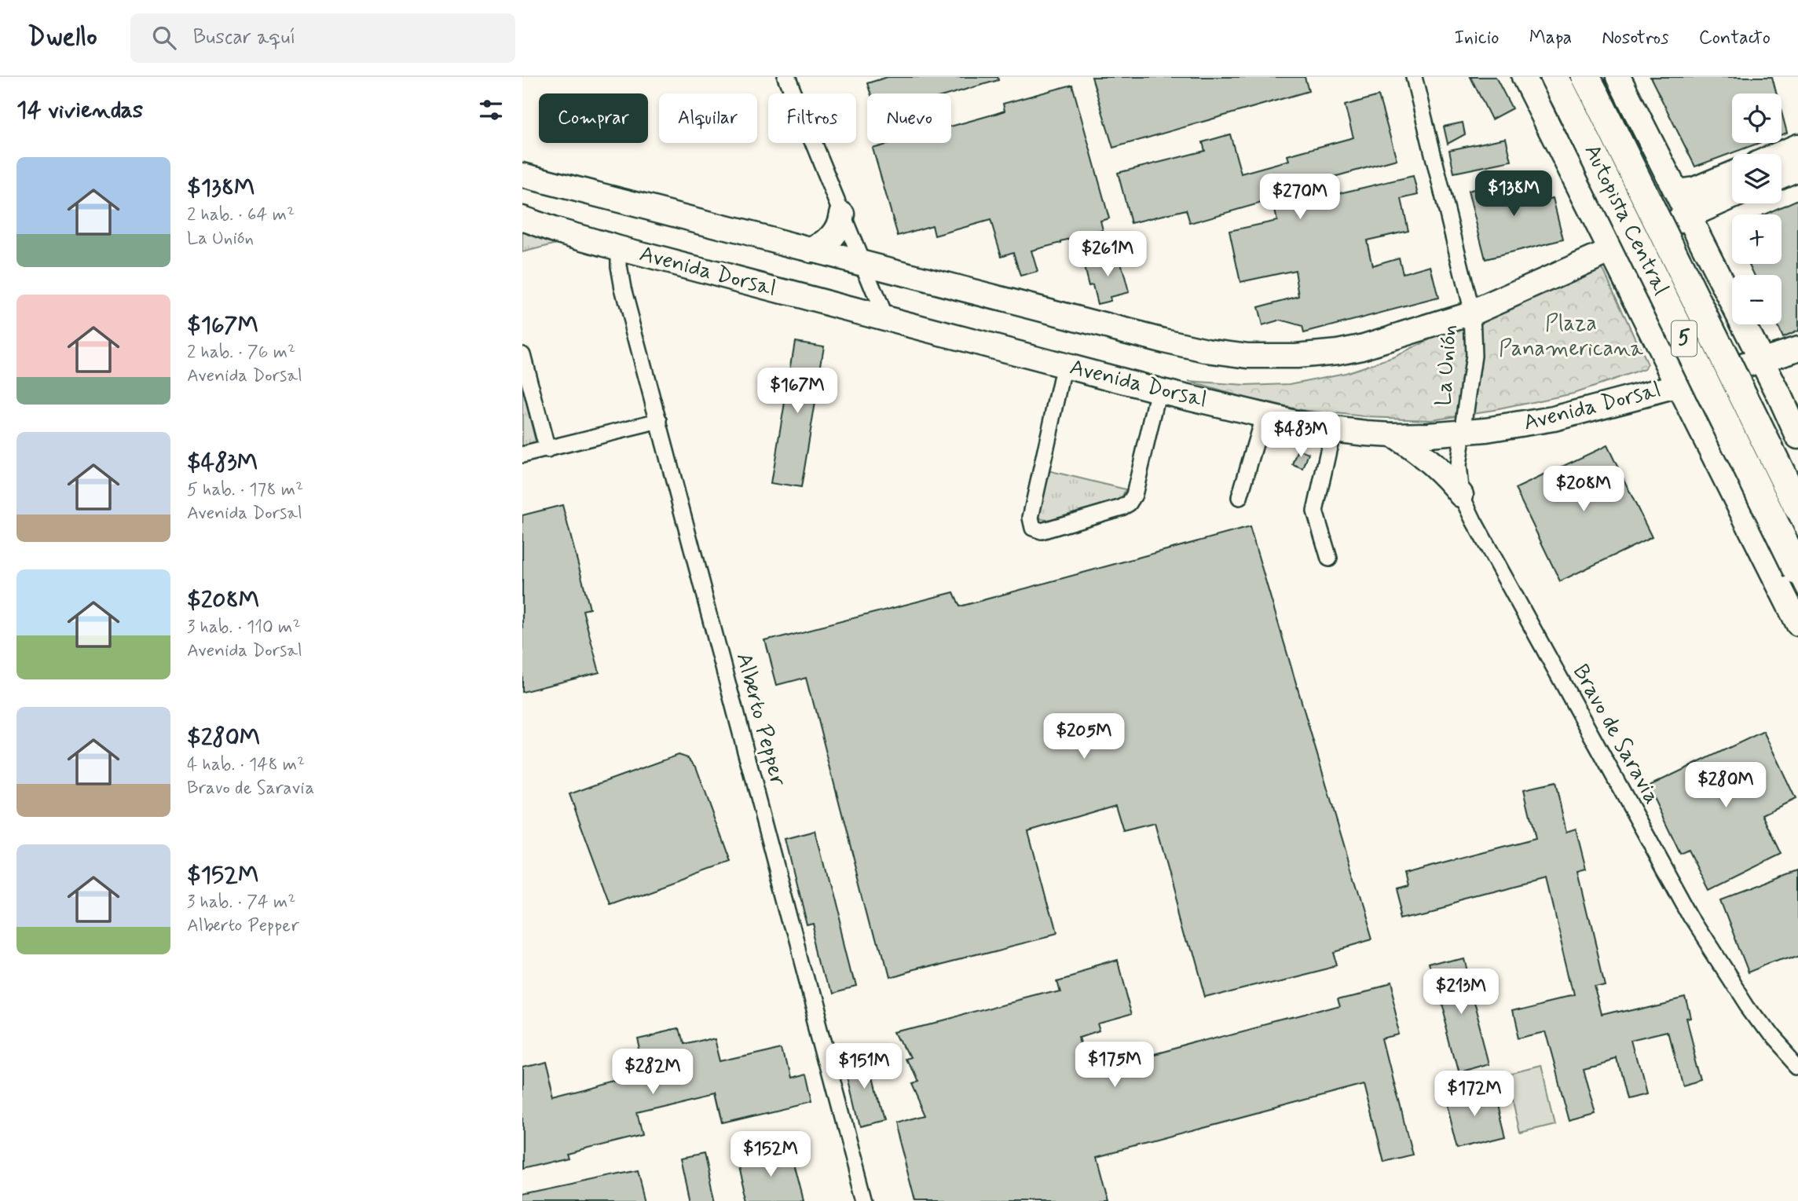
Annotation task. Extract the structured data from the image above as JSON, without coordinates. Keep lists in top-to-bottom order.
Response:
{
  "streets": {
    "highway": ["Autopista Central", "5"],
    "main road": ["Avenida Dorsal"],
    "street": ["La Unión", "Alberto Pepper", "Bravo de Saravia"]
  },
  "crossings": [
    ["Avenida Dorsal", "La Unión"],
    ["Avenida Dorsal", "Alberto Pepper"],
    ["Avenida Dorsal", "Bravo de Saravia"],
    ["La Unión", "Bravo de Saravia"]
  ],
  "parks": ["Plaza Panamericana"],
  "page": {
    "header": "Dwello",
    "search": "Buscar aquí",
    "nav": [
      "Inicio",
      "Mapa",
      "Nosotros",
      "Contacto"
    ],
    "heading": "14 viviendas",
    "map_buttons": ["+", "−"],
    "chip": [
      "Comprar",
      "Alquilar",
      "Filtros",
      "Nuevo"
    ],
    "list": [
      {
        "name": "$138M",
        "note": "2 hab. · 64 m² · La Unión"
      },
      {
        "name": "$167M",
        "note": "2 hab. · 76 m² · Avenida Dorsal"
      },
      {
        "name": "$483M",
        "note": "5 hab. · 178 m² · Avenida Dorsal"
      },
      {
        "name": "$208M",
        "note": "3 hab. · 110 m² · Avenida Dorsal"
      },
      {
        "name": "$280M",
        "note": "4 hab. · 148 m² · Bravo de Saravia"
      },
      {
        "name": "$152M",
        "note": "3 hab. · 74 m² · Alberto Pepper"
      }
    ],
    "price": [
      "$138M",
      "$270M",
      "$261M",
      "$167M",
      "$483M",
      "$208M",
      "$205M",
      "$280M",
      "$213M",
      "$175M",
      "$151M",
      "$282M",
      "$172M",
      "$152M"
    ]
  }
}
